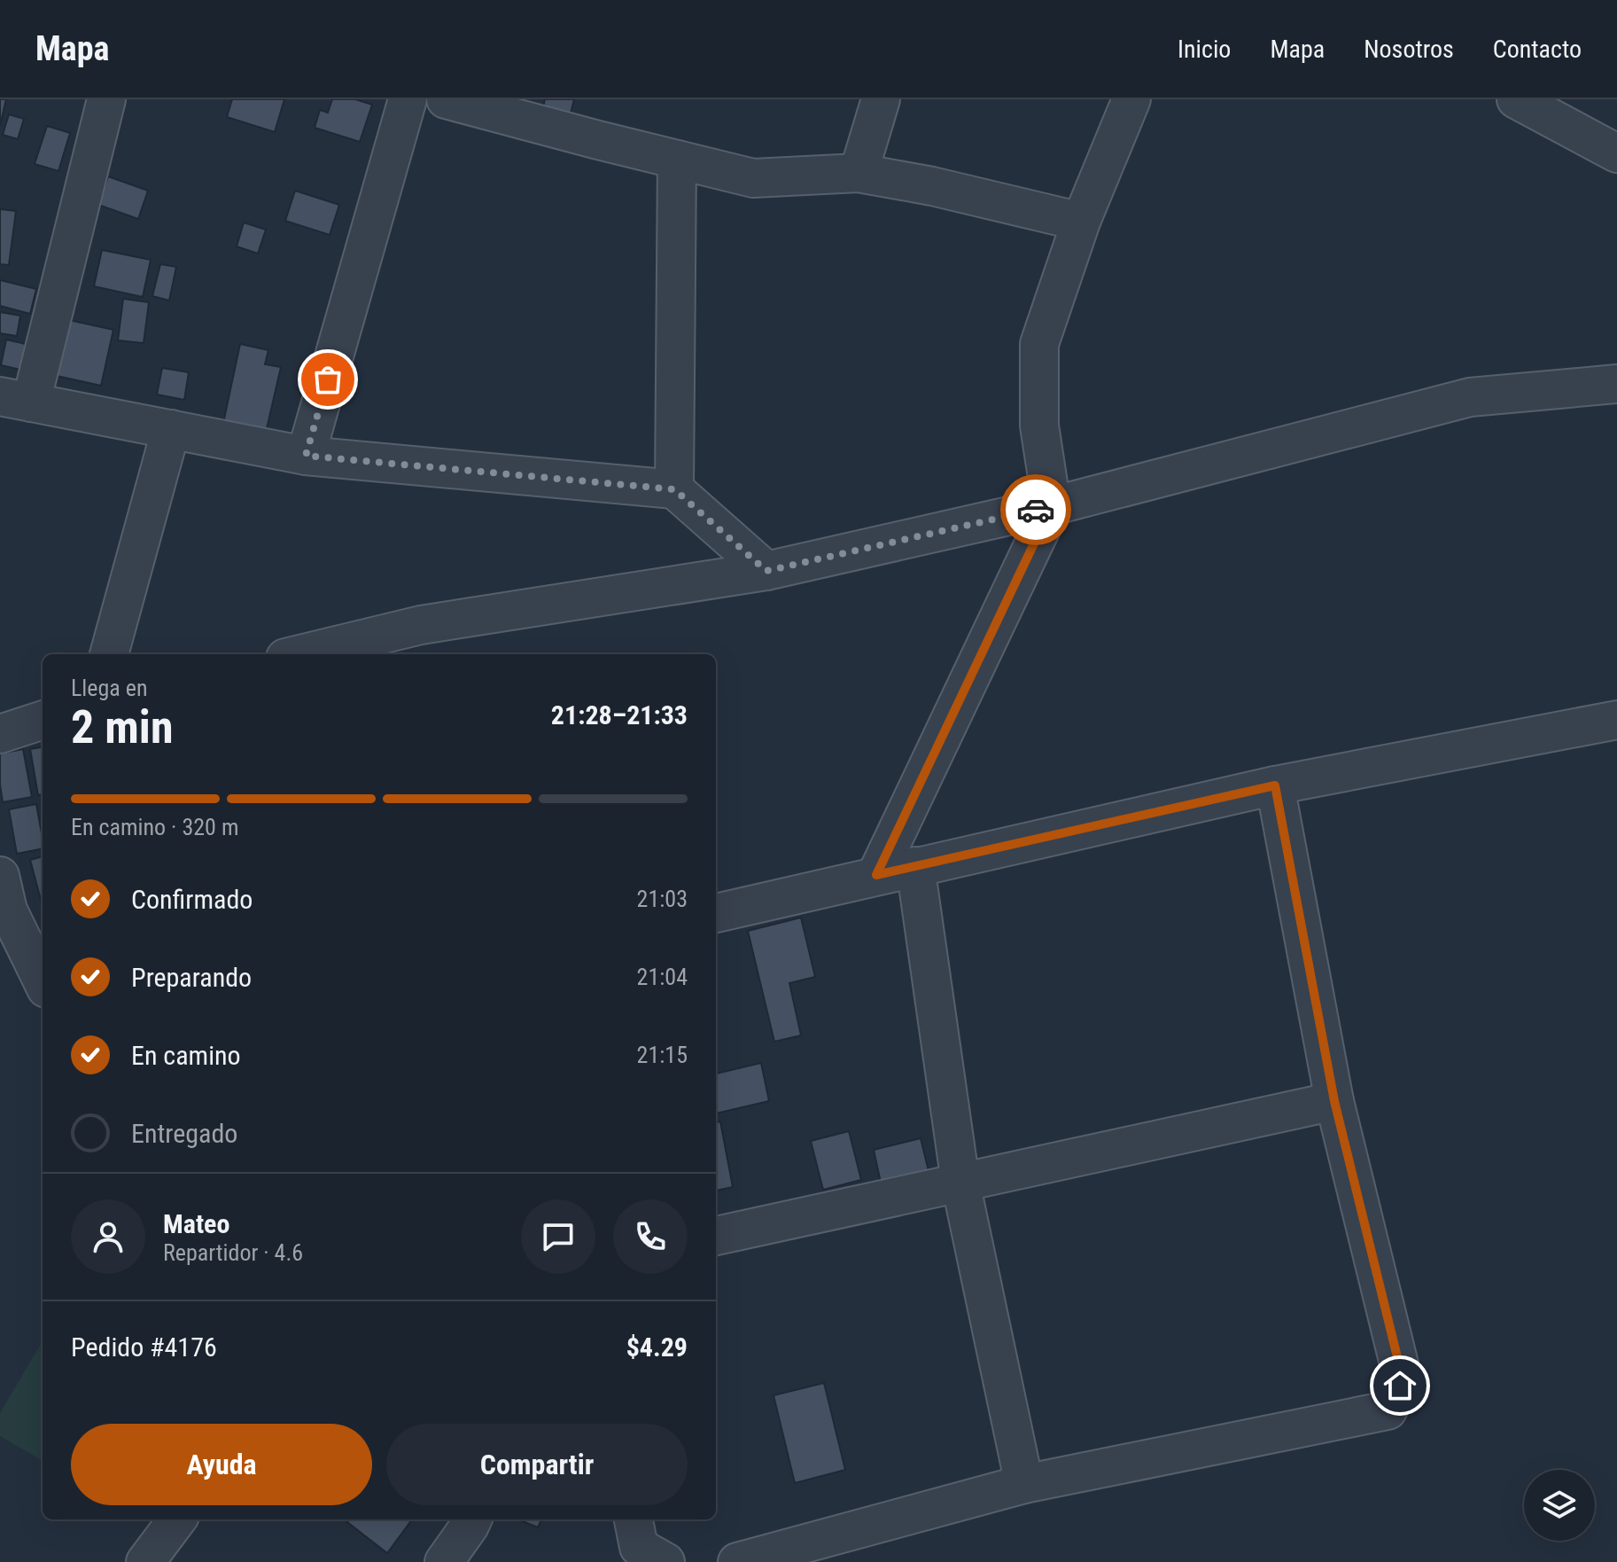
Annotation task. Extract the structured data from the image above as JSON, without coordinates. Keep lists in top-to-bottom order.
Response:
{
  "page": {
    "header": "Mapa",
    "nav": [
      "Inicio",
      "Mapa",
      "Nosotros",
      "Contacto"
    ],
    "heading": ["2 min", "Llega en", "21:28–21:33"],
    "panel": [
      "Mateo",
      "Repartidor · 4.6",
      "Pedido #4176",
      "$4.29"
    ],
    "bar": "En camino · 320 m",
    "list": [
      ["Confirmado", "21:03"],
      ["Preparando", "21:04"],
      ["En camino", "21:15"],
      "Entregado"
    ],
    "buttons": ["Ayuda", "Compartir"]
  }
}
